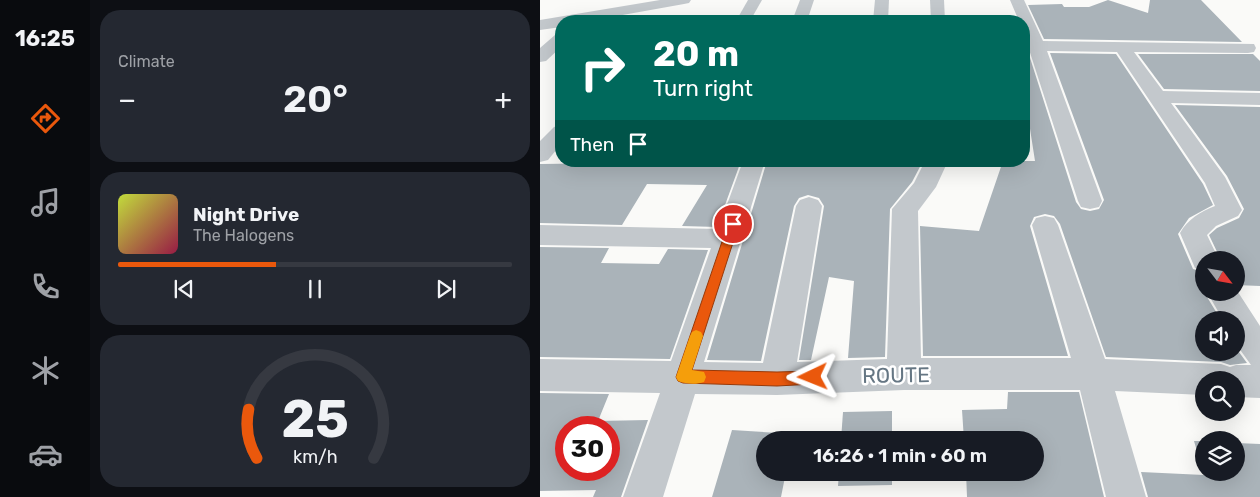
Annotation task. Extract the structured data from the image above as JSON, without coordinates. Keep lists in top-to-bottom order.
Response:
{
  "streets": {
    "street": ["ROUTE"]
  },
  "north": "bottom right",
  "page": {
    "tabs": "16:25",
    "tile": "Climate",
    "turn": ["20 m", "Turn right"],
    "heat": ["−", "20°", "+"],
    "then": "Then",
    "song": ["Night Drive", "The Halogens"],
    "limit": "30",
    "trip": "16:26 · 1 min · 60 m",
    "gauge": ["25", "km/h"]
  }
}
